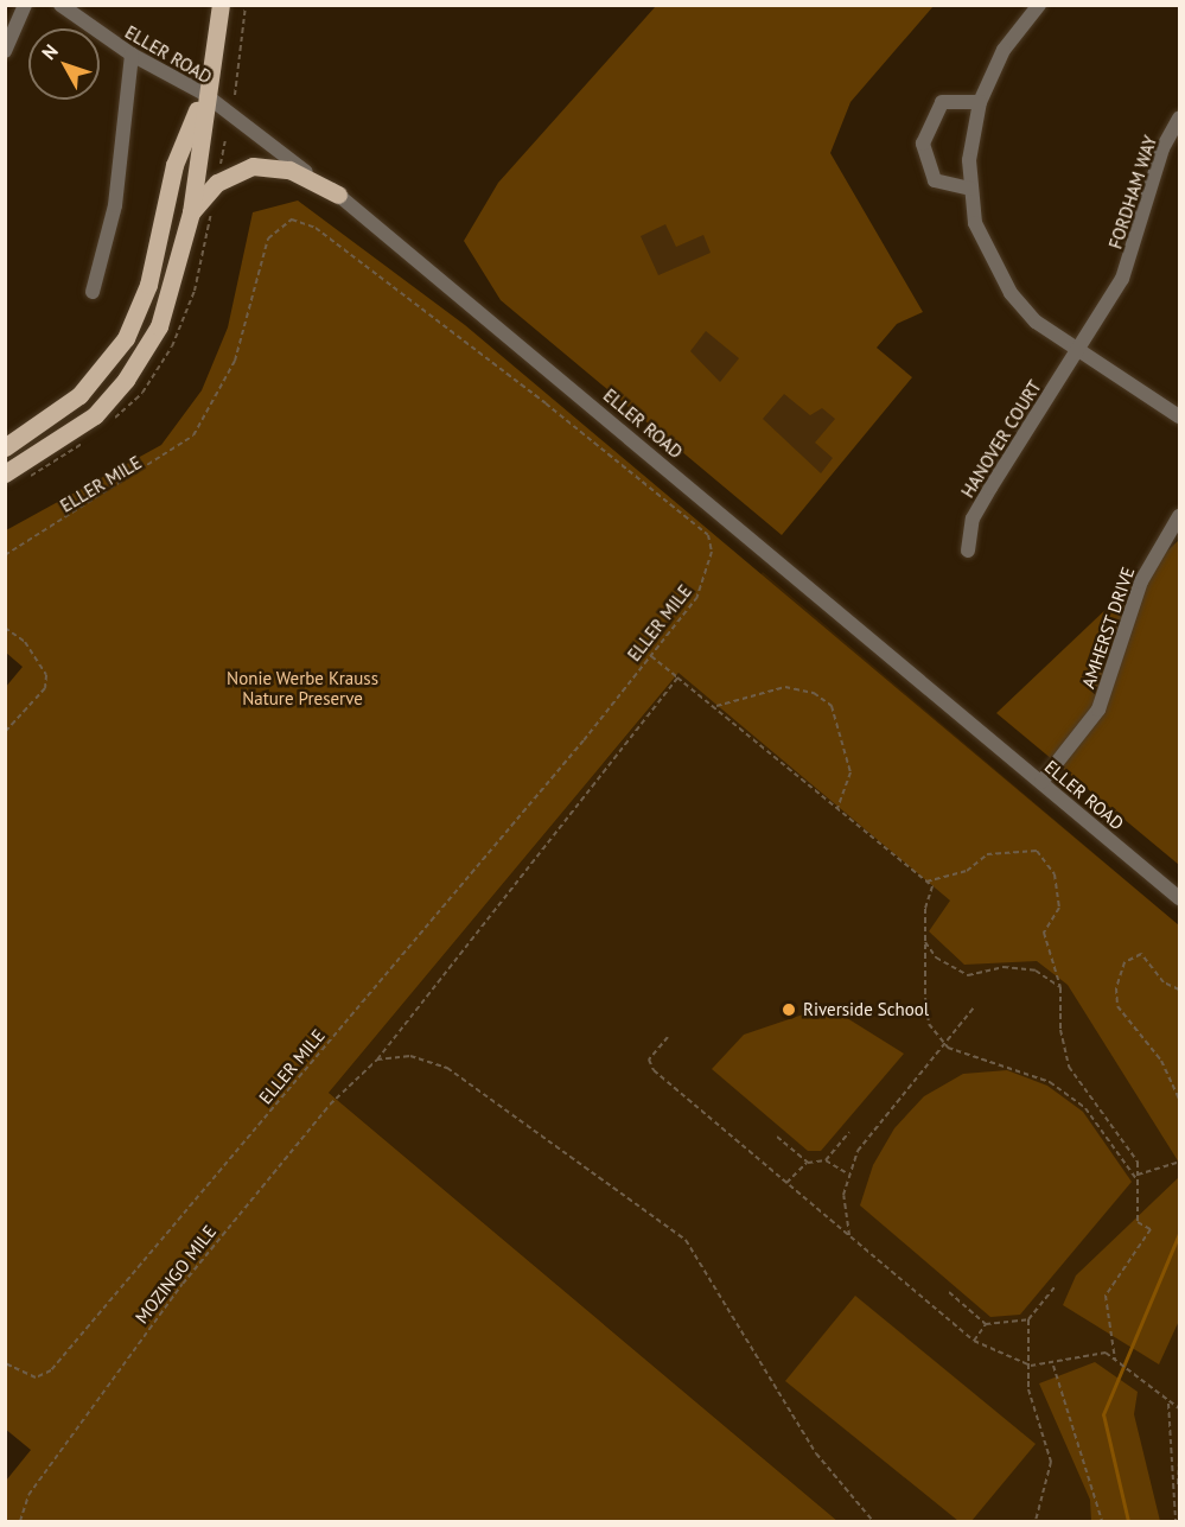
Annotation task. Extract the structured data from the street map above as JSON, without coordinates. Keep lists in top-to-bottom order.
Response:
{
  "streets": {
    "street": [
      "ELLER ROAD",
      "FORDHAM WAY",
      "HANOVER COURT",
      "AMHERST DRIVE"
    ],
    "path": ["ELLER MILE", "MOZINGO MILE"]
  },
  "crossings": [
    ["ELLER ROAD", "AMHERST DRIVE"],
    ["FORDHAM WAY", "HANOVER COURT"]
  ],
  "parks": ["Nonie Werbe Krauss Nature Preserve"],
  "places": ["Riverside School"],
  "north": "top left"
}
